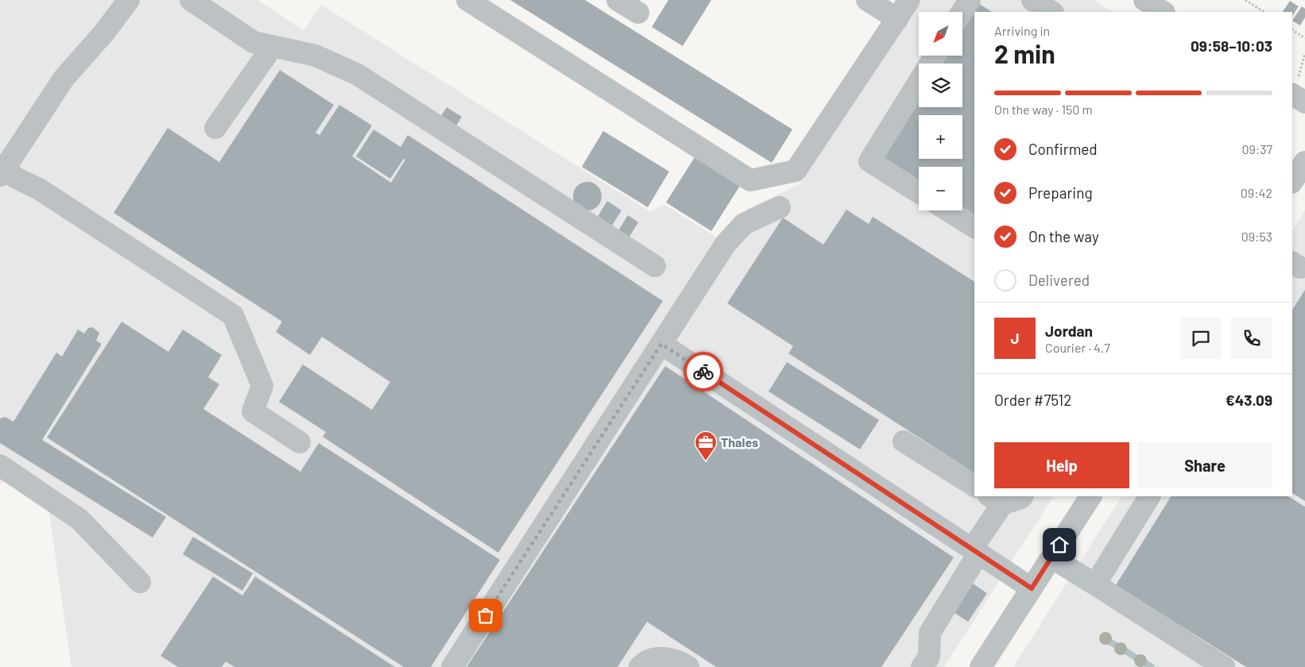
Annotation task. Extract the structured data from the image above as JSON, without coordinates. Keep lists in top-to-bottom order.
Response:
{
  "places": {
    "office": ["Thales"]
  },
  "north": "bottom left",
  "page": {
    "map_buttons": ["+", "−"],
    "heading": ["2 min", "Arriving in", "09:58–10:03"],
    "panel": [
      "Jordan",
      "Courier · 4.7",
      "Order #7512",
      "€43.09"
    ],
    "bar": "On the way · 150 m",
    "list": [
      ["Confirmed", "09:37"],
      ["Preparing", "09:42"],
      ["On the way", "09:53"],
      "Delivered"
    ],
    "round": "J",
    "buttons": ["Help", "Share"]
  }
}
